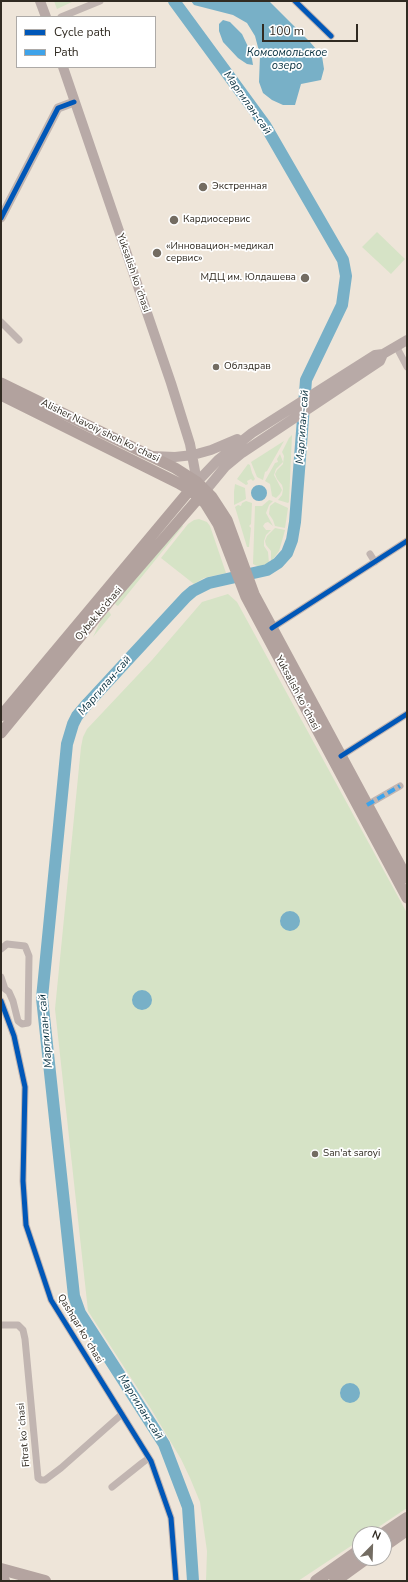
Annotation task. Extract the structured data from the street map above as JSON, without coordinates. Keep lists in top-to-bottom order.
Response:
{
  "streets": {
    "main road": ["Yuksalish koʻchasi", "Alisher Navoiy shoh koʻchasi", "Oybek ko‘chasi"],
    "street": ["Qashqar koʻchasi", "Fitrat koʻchasi"]
  },
  "crossings": [
    ["Yuksalish koʻchasi", "Alisher Navoiy shoh koʻchasi"],
    ["Yuksalish koʻchasi", "Oybek ko‘chasi"],
    ["Alisher Navoiy shoh koʻchasi", "Oybek ko‘chasi"],
    ["Qashqar koʻchasi", "Fitrat koʻchasi"]
  ],
  "water": ["Комсомольское озеро", "Маргилан-сай"],
  "places": [
    "Экстренная",
    "Кардиосервис",
    "«Инновацион-медикал сервис»",
    "МДЦ им. Юлдашева",
    "Облздрав",
    "San'at saroyi"
  ],
  "legend": ["Cycle path", "Path"],
  "scale_bar": "100 m",
  "north": "top right"
}
